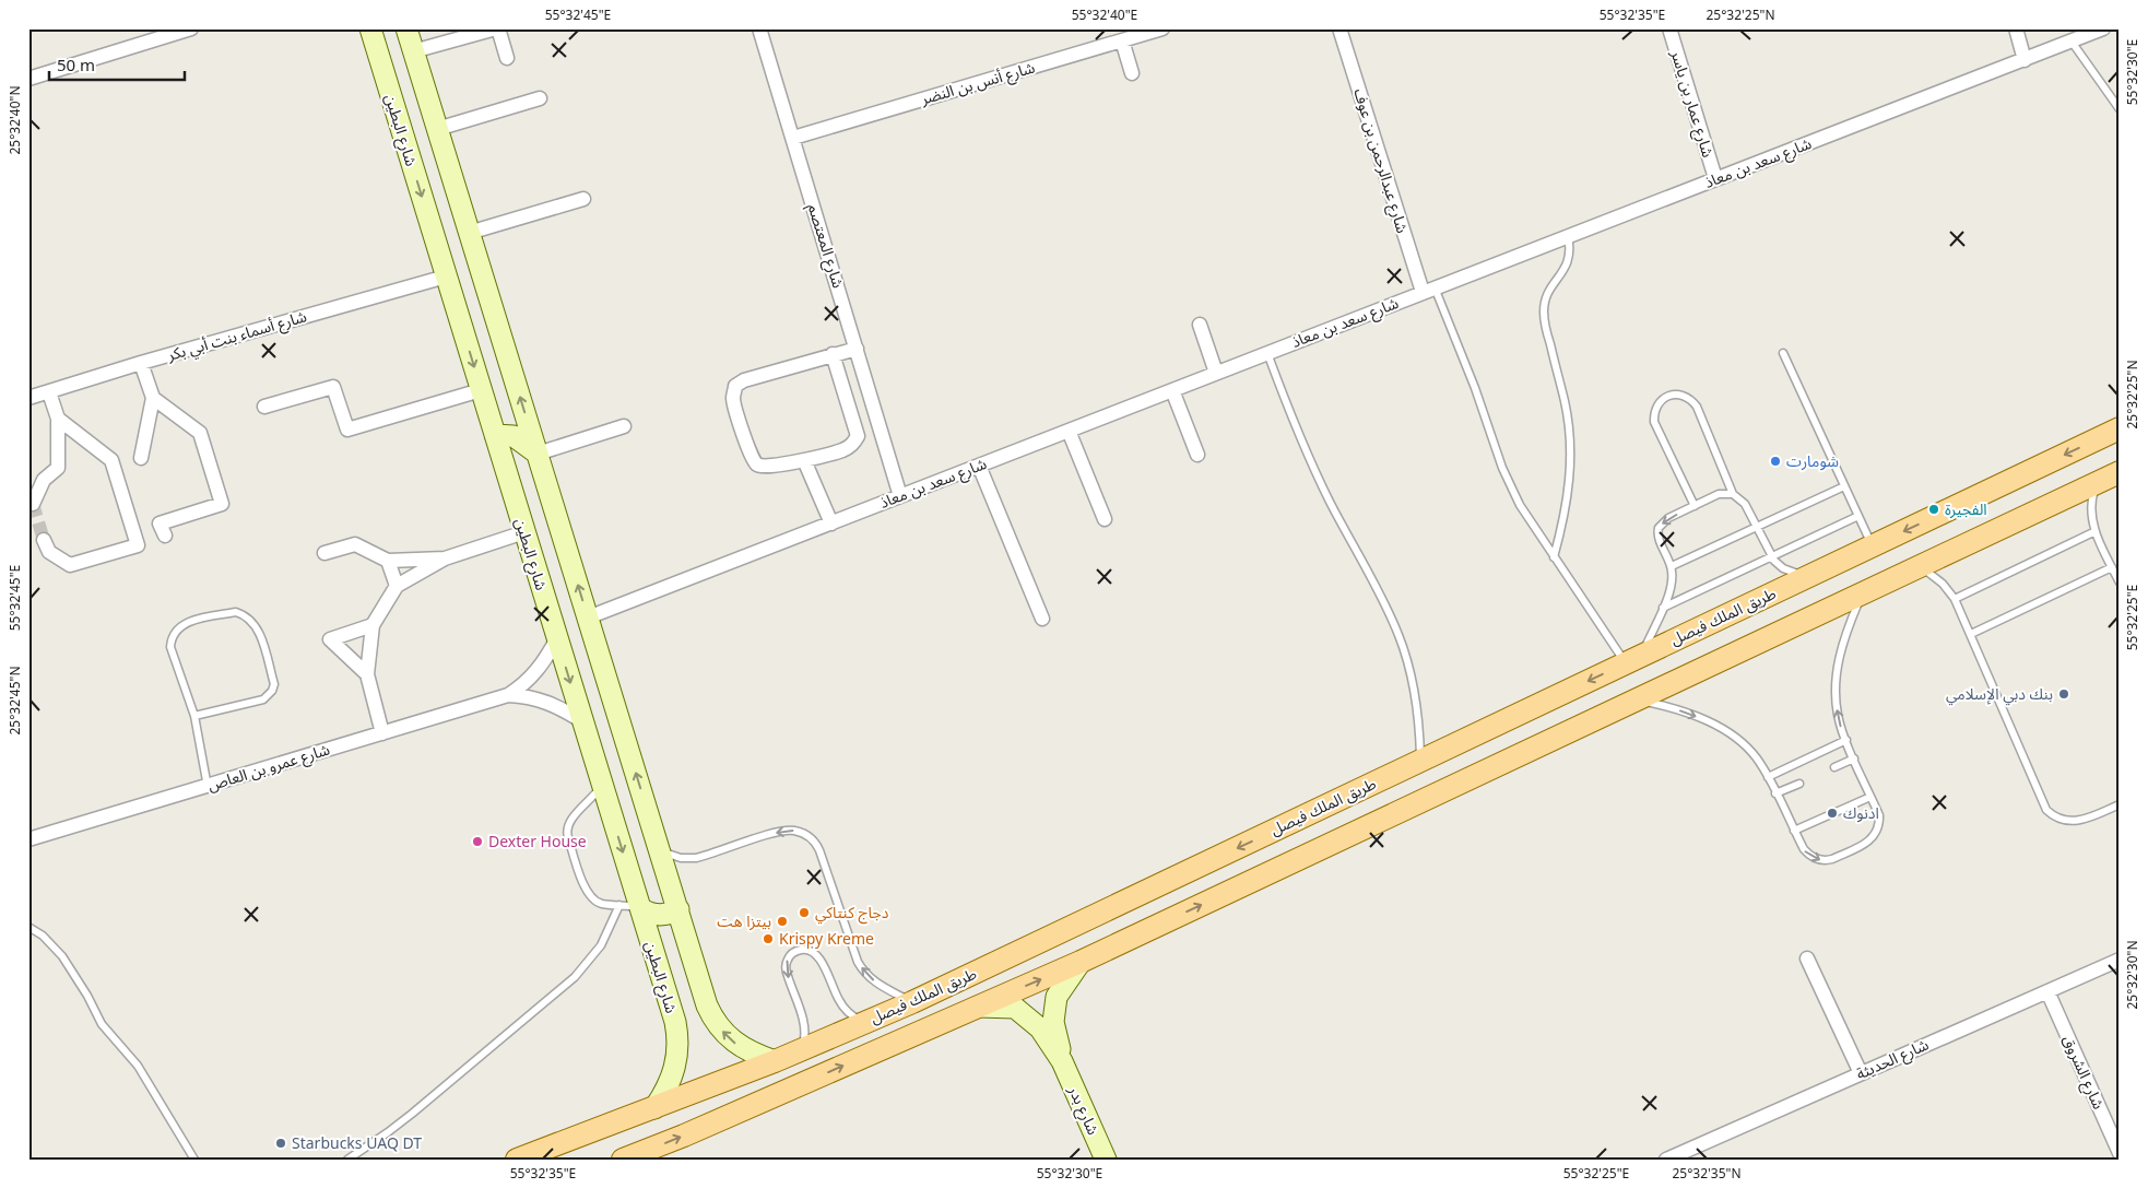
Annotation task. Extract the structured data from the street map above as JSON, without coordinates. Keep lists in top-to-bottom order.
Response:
{
  "streets": {
    "main road": ["طريق الملك فيصل"],
    "street": [
      "شارع أنس بن النضر",
      "شارع عمار بن ياسر",
      "شارع البطين",
      "شارع عبدالرحمن بن عوف",
      "شارع سعد بن معاذ",
      "شارع المعتصم",
      "شارع أسماء بنت أبي بكر",
      "شارع عمرو بن العاص",
      "شارع الحديثة",
      "شارع الشروق",
      "شارع بدر"
    ]
  },
  "crossings": [
    ["شارع أنس بن النضر", "شارع المعتصم"],
    ["شارع عمار بن ياسر", "شارع سعد بن معاذ"],
    ["شارع البطين", "شارع أسماء بنت أبي بكر"],
    ["شارع البطين", "طريق الملك فيصل"],
    ["شارع البطين", "شارع عمرو بن العاص"],
    ["شارع عبدالرحمن بن عوف", "شارع سعد بن معاذ"],
    ["شارع سعد بن معاذ", "شارع المعتصم"],
    ["طريق الملك فيصل", "شارع بدر"],
    ["شارع الحديثة", "شارع الشروق"]
  ],
  "places": [
    "شومارت",
    "الفجيرة",
    "بنك دبي الإسلامي",
    "ادنوك",
    "Dexter House",
    "دجاج كنتاكي",
    "بيتزا هت",
    "Krispy Kreme",
    "Starbucks UAQ DT"
  ],
  "scale_bar": "50 m",
  "coordinates": [
    "55°32'45\"E",
    "55°32'40\"E",
    "55°32'35\"E",
    "25°32'25\"N",
    "55°32'30\"E",
    "25°32'40\"N",
    "55°32'25\"E",
    "25°32'45\"N",
    "25°32'30\"N",
    "25°32'35\"N"
  ]
}
